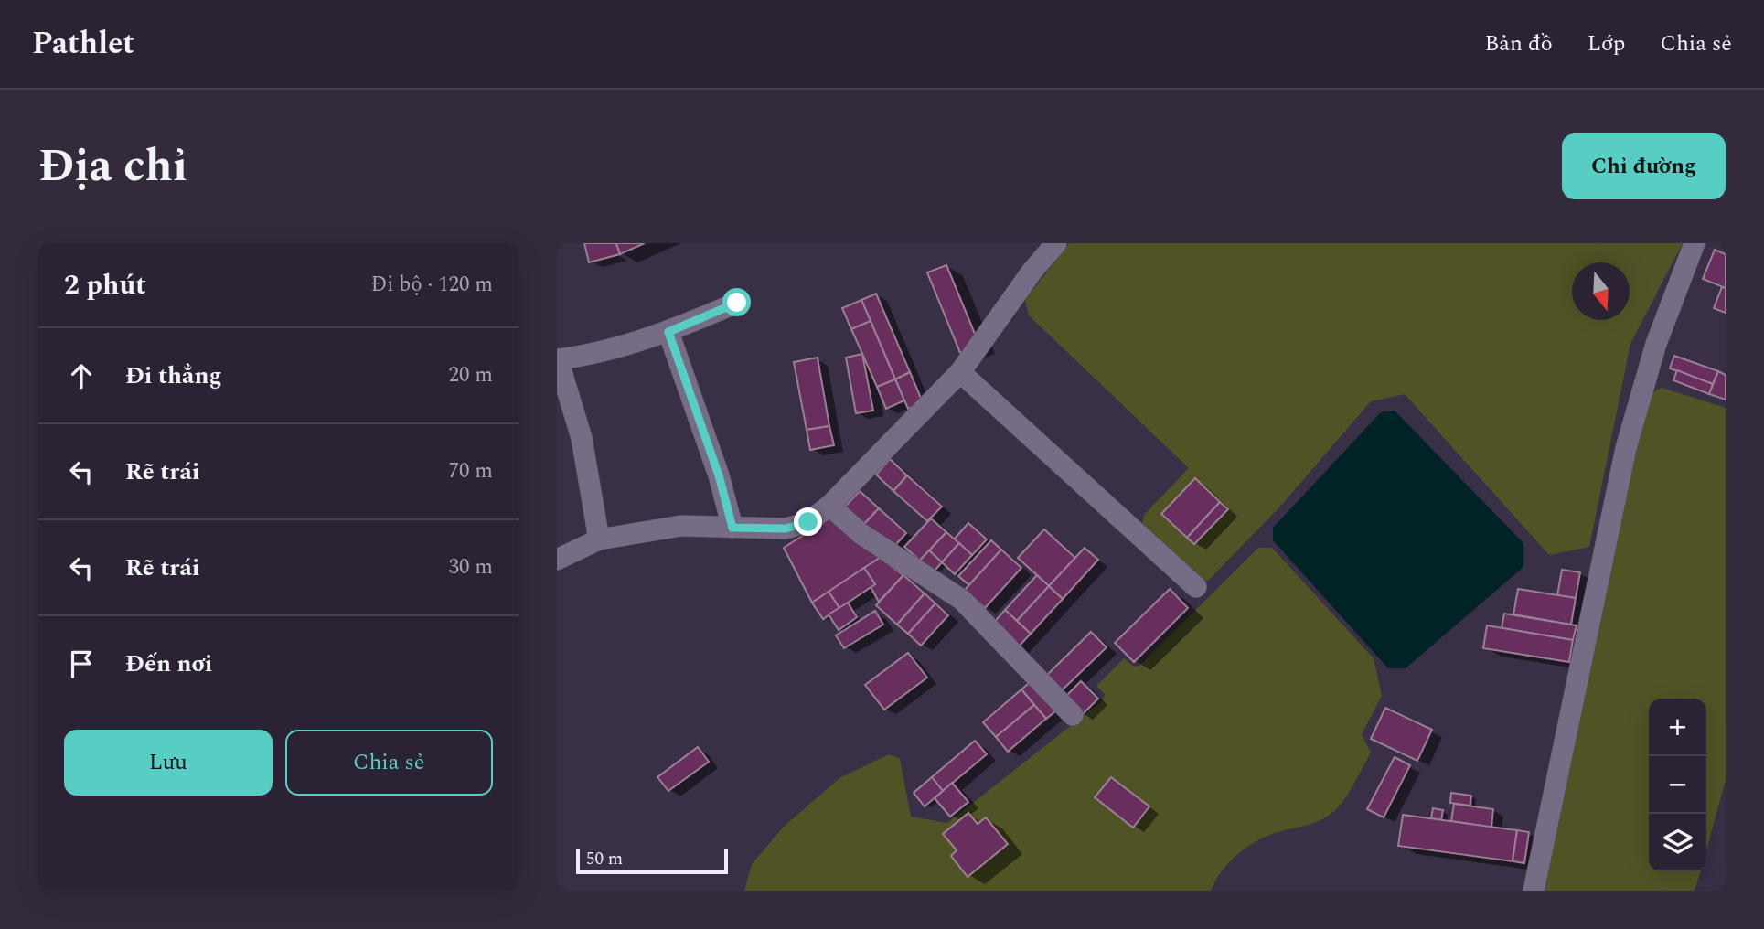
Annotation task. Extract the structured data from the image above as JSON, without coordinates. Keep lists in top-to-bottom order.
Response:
{
  "scale_bar": "50 m",
  "north": "bottom",
  "page": {
    "header": "Pathlet",
    "nav": ["Bản đồ", "Lớp", "Chia sẻ"],
    "title": "Địa chỉ",
    "buttons": [
      "Chỉ đường",
      ["Lưu", "Chia sẻ"]
    ],
    "heading": ["2 phút", "Đi bộ · 120 m"],
    "list": [
      ["Đi thẳng", "20 m"],
      ["Rẽ trái", "70 m"],
      ["Rẽ trái", "30 m"],
      "Đến nơi"
    ],
    "map_buttons": ["+", "−"],
    "scale": "50 m"
  }
}
